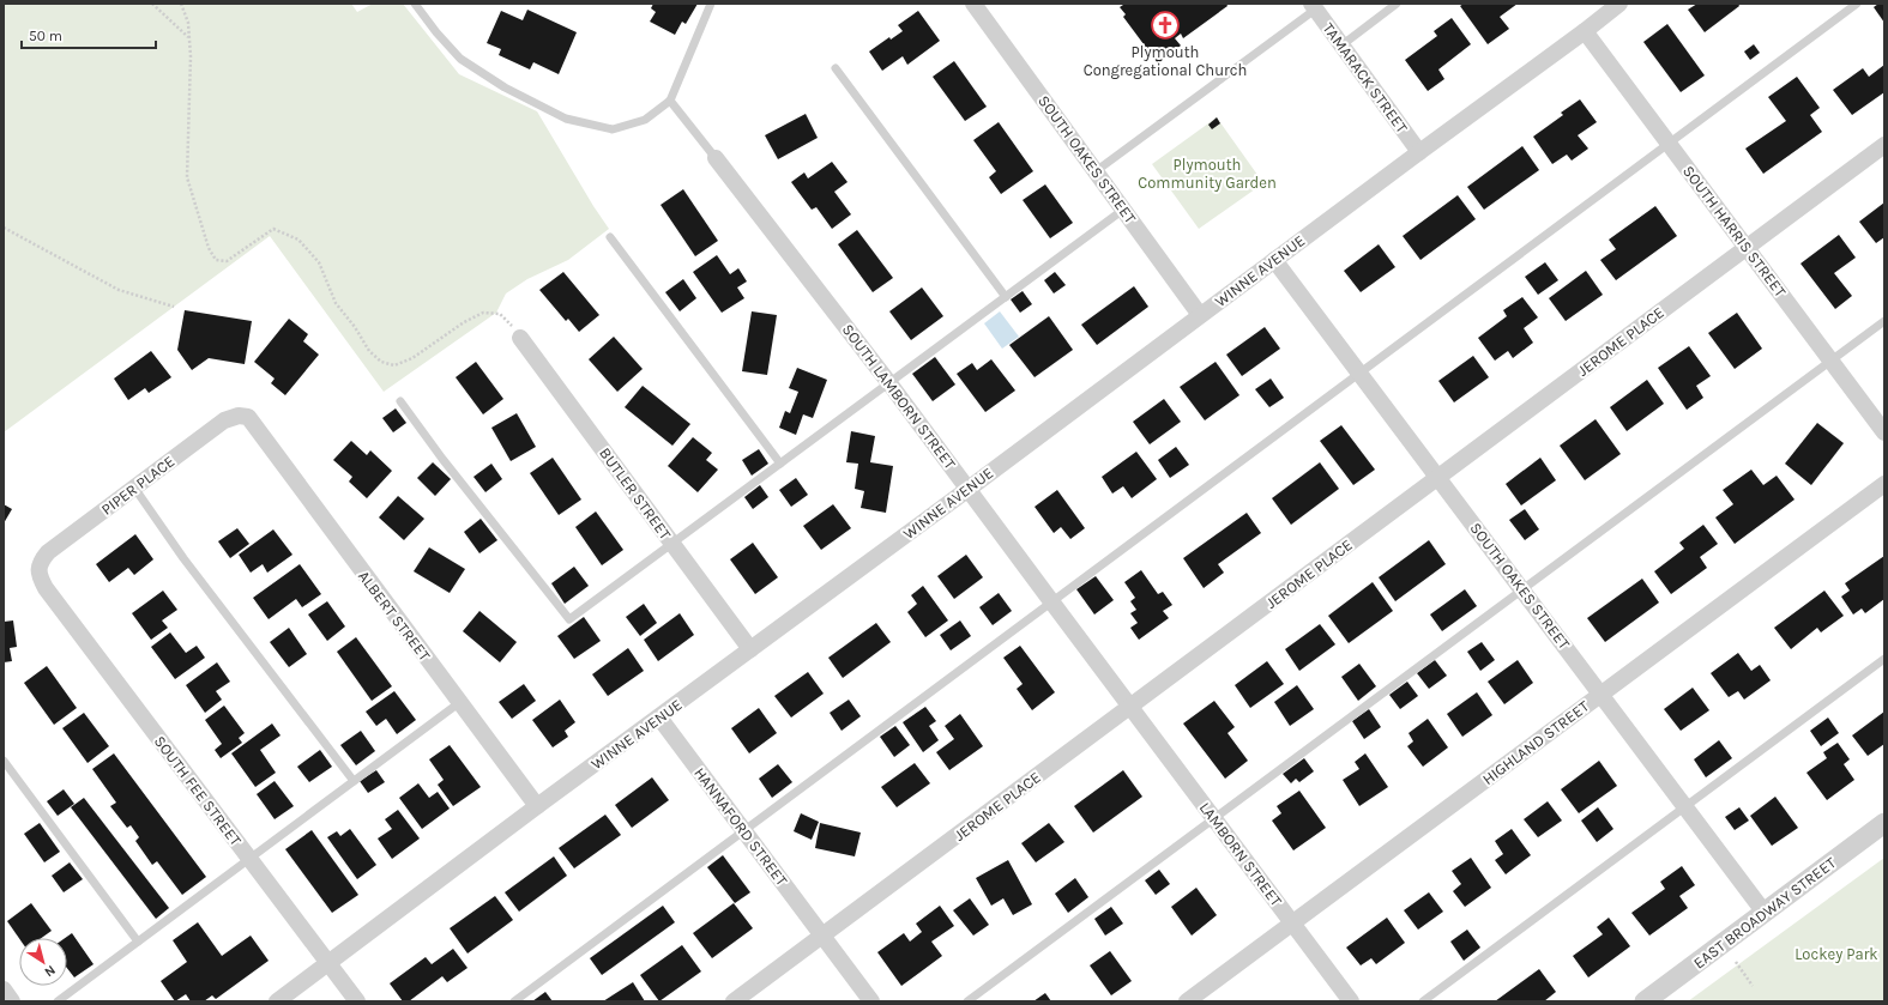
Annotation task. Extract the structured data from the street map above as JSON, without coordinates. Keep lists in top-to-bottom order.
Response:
{
  "streets": {
    "street": [
      "TAMARACK STREET",
      "SOUTH OAKES STREET",
      "SOUTH HARRIS STREET",
      "WINNE AVENUE",
      "JEROME PLACE",
      "SOUTH LAMBORN STREET",
      "PIPER PLACE",
      "BUTLER STREET",
      "ALBERT STREET",
      "HIGHLAND STREET",
      "SOUTH FEE STREET",
      "HANNAFORD STREET",
      "LAMBORN STREET",
      "EAST BROADWAY STREET"
    ]
  },
  "crossings": [
    ["TAMARACK STREET", "WINNE AVENUE"],
    ["SOUTH OAKES STREET", "WINNE AVENUE"],
    ["SOUTH OAKES STREET", "JEROME PLACE"],
    ["SOUTH OAKES STREET", "HIGHLAND STREET"],
    ["SOUTH OAKES STREET", "EAST BROADWAY STREET"],
    ["SOUTH HARRIS STREET", "WINNE AVENUE"],
    ["SOUTH HARRIS STREET", "JEROME PLACE"],
    ["WINNE AVENUE", "SOUTH LAMBORN STREET"],
    ["WINNE AVENUE", "BUTLER STREET"],
    ["WINNE AVENUE", "ALBERT STREET"],
    ["WINNE AVENUE", "SOUTH FEE STREET"],
    ["WINNE AVENUE", "HANNAFORD STREET"],
    ["JEROME PLACE", "SOUTH LAMBORN STREET"],
    ["JEROME PLACE", "HANNAFORD STREET"],
    ["JEROME PLACE", "LAMBORN STREET"],
    ["SOUTH LAMBORN STREET", "LAMBORN STREET"],
    ["PIPER PLACE", "ALBERT STREET"],
    ["PIPER PLACE", "SOUTH FEE STREET"],
    ["HIGHLAND STREET", "LAMBORN STREET"]
  ],
  "parks": ["Plymouth Community Garden", "Lockey Park"],
  "places": {
    "church": ["Plymouth Congregational Church"]
  },
  "scale_bar": "50 m",
  "north": "bottom right"
}
